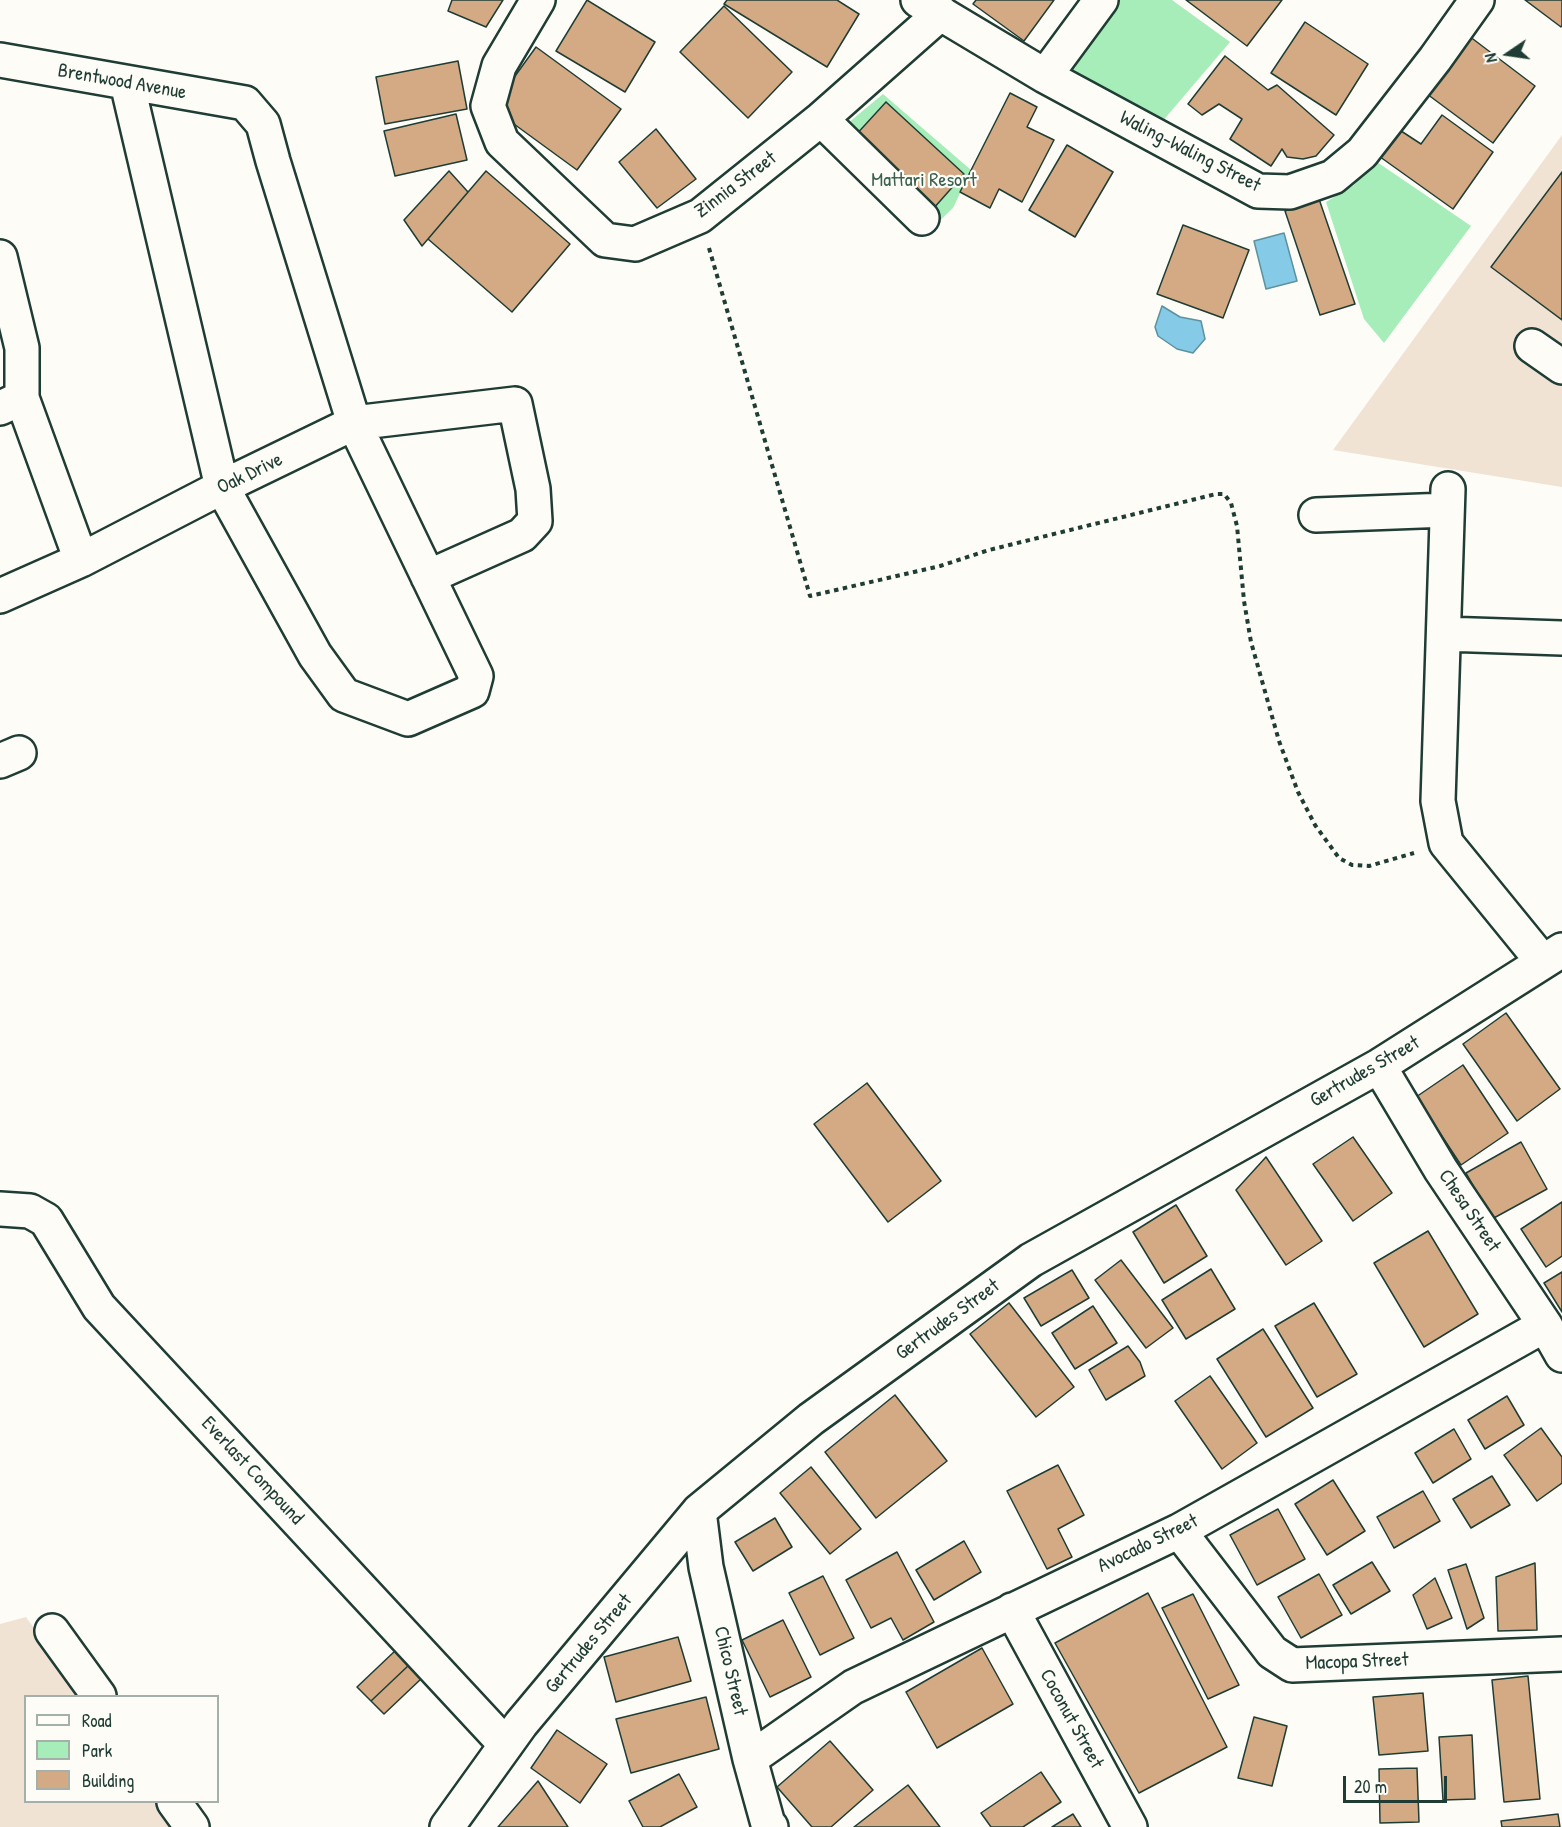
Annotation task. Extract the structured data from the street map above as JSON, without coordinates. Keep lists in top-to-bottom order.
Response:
{
  "streets": {
    "street": [
      "Brentwood Avenue",
      "Waling-Waling Street",
      "Zinnia Street",
      "Oak Drive",
      "Gertrudes Street",
      "Chesa Street",
      "Everlast Compound",
      "Avocado Street",
      "Macopa Street",
      "Chico Street",
      "Coconut Street"
    ]
  },
  "crossings": [
    ["Brentwood Avenue", "Oak Drive"],
    ["Waling-Waling Street", "Zinnia Street"],
    ["Gertrudes Street", "Chesa Street"],
    ["Gertrudes Street", "Everlast Compound"],
    ["Gertrudes Street", "Chico Street"],
    ["Chesa Street", "Avocado Street"],
    ["Avocado Street", "Macopa Street"],
    ["Avocado Street", "Chico Street"],
    ["Avocado Street", "Coconut Street"]
  ],
  "parks": ["Mattari Resort"],
  "legend": ["Road", "Park", "Building"],
  "scale_bar": "20 m",
  "north": "left"
}
